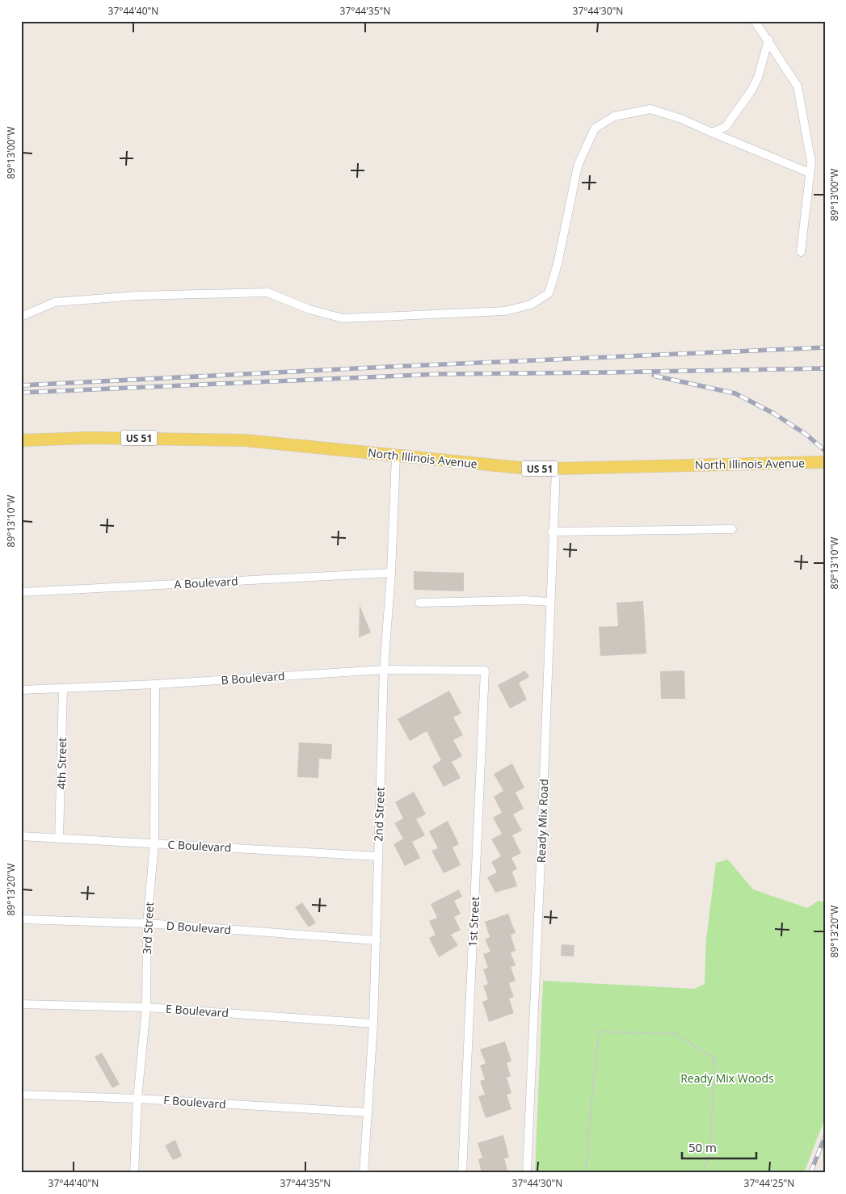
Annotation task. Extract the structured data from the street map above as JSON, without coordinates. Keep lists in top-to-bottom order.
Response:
{
  "streets": {
    "main road": ["US 51", "North Illinois Avenue"],
    "street": [
      "A Boulevard",
      "B Boulevard",
      "4th Street",
      "2nd Street",
      "Ready Mix Road",
      "C Boulevard",
      "1st Street",
      "D Boulevard",
      "3rd Street",
      "E Boulevard",
      "F Boulevard"
    ]
  },
  "crossings": [
    ["North Illinois Avenue", "2nd Street"],
    ["North Illinois Avenue", "Ready Mix Road"],
    ["A Boulevard", "2nd Street"],
    ["B Boulevard", "4th Street"],
    ["B Boulevard", "2nd Street"],
    ["B Boulevard", "1st Street"],
    ["B Boulevard", "3rd Street"],
    ["4th Street", "C Boulevard"],
    ["2nd Street", "C Boulevard"],
    ["2nd Street", "D Boulevard"],
    ["2nd Street", "E Boulevard"],
    ["2nd Street", "F Boulevard"],
    ["C Boulevard", "3rd Street"],
    ["D Boulevard", "3rd Street"],
    ["3rd Street", "E Boulevard"],
    ["3rd Street", "F Boulevard"]
  ],
  "parks": ["Ready Mix Woods"],
  "scale_bar": "50 m",
  "coordinates": [
    "37°44'40\"N",
    "37°44'35\"N",
    "37°44'30\"N",
    "89°13'00\"W",
    "89°13'10\"W",
    "89°13'20\"W",
    "37°44'25\"N"
  ]
}
